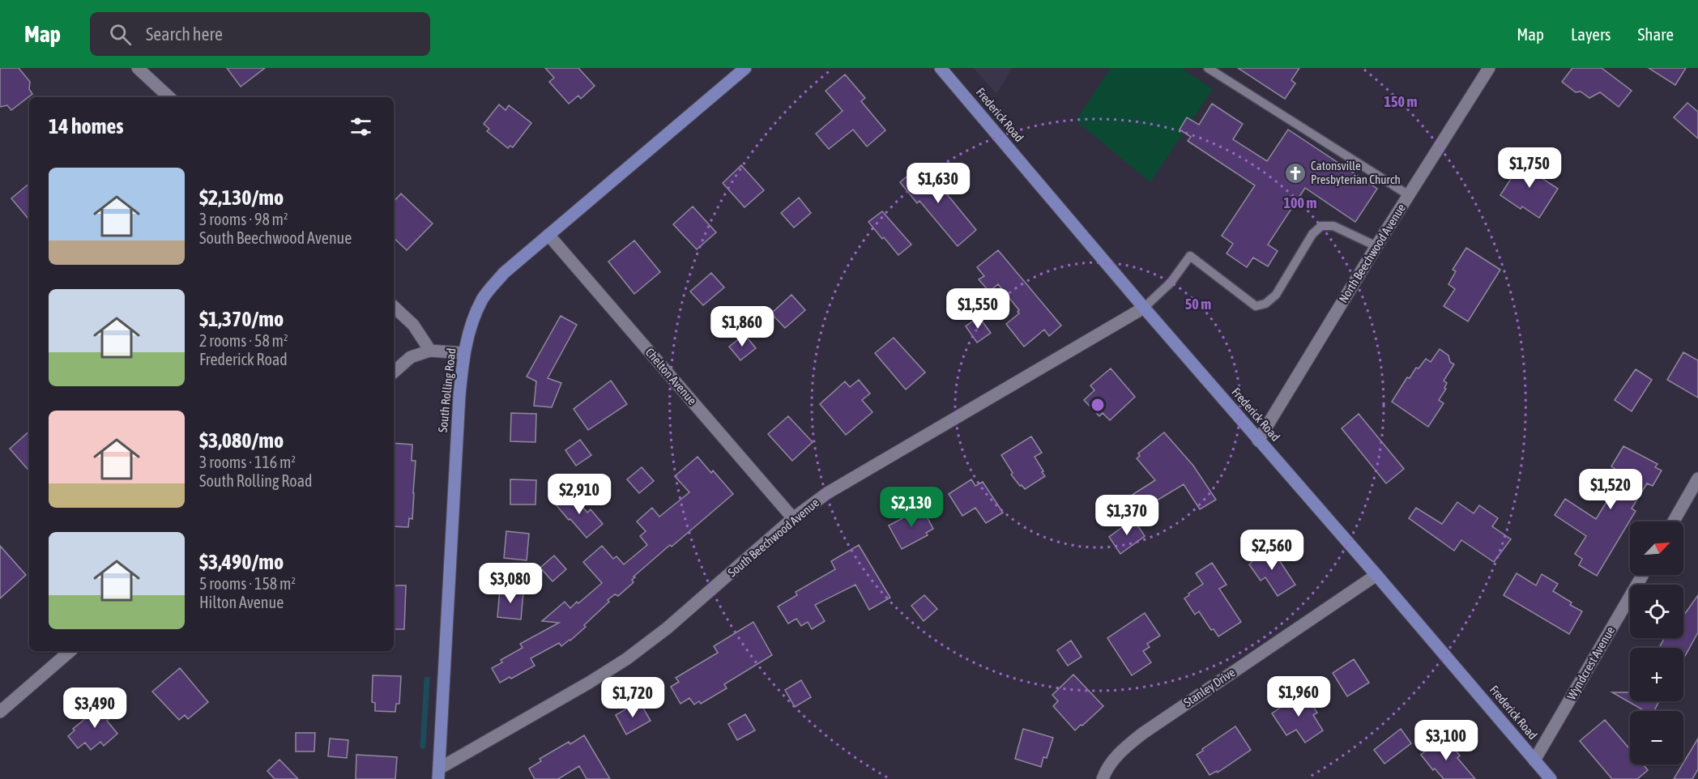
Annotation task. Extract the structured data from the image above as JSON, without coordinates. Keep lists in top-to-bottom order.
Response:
{
  "streets": {
    "main road": ["Frederick Road", "South Rolling Road"],
    "street": [
      "North Beechwood Avenue",
      "Chelton Avenue",
      "South Beechwood Avenue",
      "Wyndcrest Avenue",
      "Stanley Drive"
    ]
  },
  "crossings": [
    ["Frederick Road", "North Beechwood Avenue"],
    ["Frederick Road", "South Beechwood Avenue"],
    ["Frederick Road", "Wyndcrest Avenue"],
    ["Frederick Road", "Stanley Drive"],
    ["Chelton Avenue", "South Rolling Road"],
    ["Chelton Avenue", "South Beechwood Avenue"],
    ["South Rolling Road", "South Beechwood Avenue"]
  ],
  "places": {
    "church": ["Catonsville Presbyterian Church"]
  },
  "north": "top right",
  "page": {
    "header": "Map",
    "search": "Search here",
    "nav": ["Map", "Layers", "Share"],
    "heading": "14 homes",
    "price": [
      "$1,750",
      "$1,630",
      "$1,550",
      "$1,860",
      "$1,520",
      "$2,910",
      "$2,130",
      "$1,370",
      "$2,560",
      "$3,080",
      "$1,960",
      "$1,720",
      "$3,490",
      "$3,100"
    ],
    "list": [
      {
        "name": "$2,130/mo",
        "note": "3 rooms · 98 m² · South Beechwood Avenue"
      },
      {
        "name": "$1,370/mo",
        "note": "2 rooms · 58 m² · Frederick Road"
      },
      {
        "name": "$3,080/mo",
        "note": "3 rooms · 116 m² · South Rolling Road"
      },
      {
        "name": "$3,490/mo",
        "note": "5 rooms · 158 m² · Hilton Avenue"
      }
    ],
    "map_buttons": ["+", "−"]
  },
  "rings": ["150 m", "100 m", "50 m"]
}
